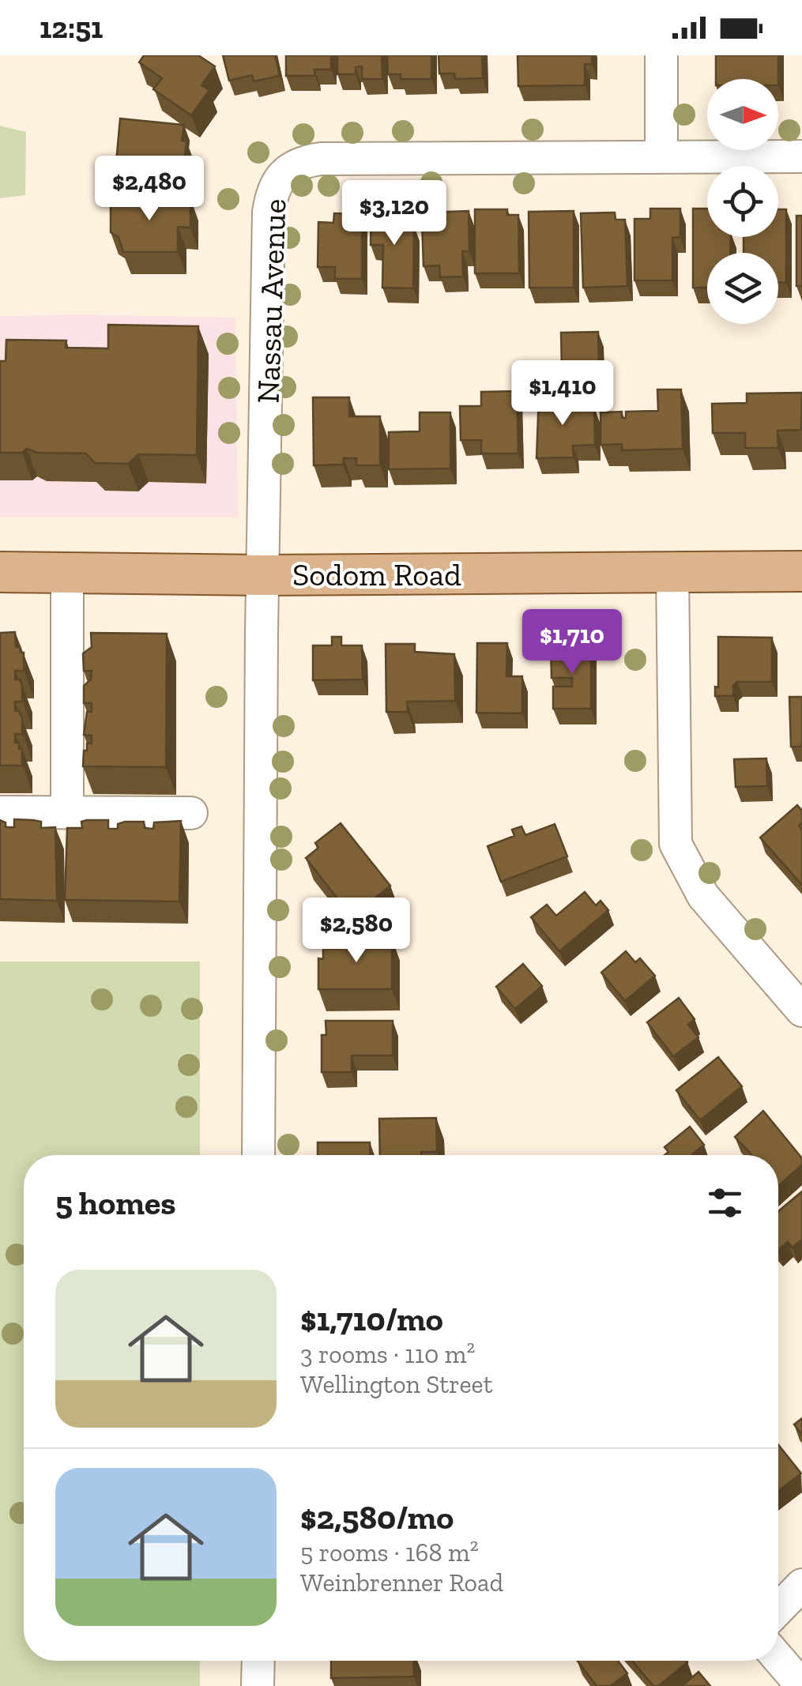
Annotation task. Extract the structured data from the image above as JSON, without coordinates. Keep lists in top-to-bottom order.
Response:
{
  "streets": {
    "main road": ["Sodom Road"],
    "street": ["Nassau Avenue"]
  },
  "crossings": [
    ["Nassau Avenue", "Sodom Road"]
  ],
  "north": "right",
  "page": {
    "status": "12:51",
    "price": [
      "$2,480",
      "$3,120",
      "$1,410",
      "$1,710",
      "$2,580"
    ],
    "heading": "5 homes",
    "list": [
      {
        "name": "$1,710/mo",
        "note": "3 rooms · 110 m² · Wellington Street"
      },
      {
        "name": "$2,580/mo",
        "note": "5 rooms · 168 m² · Weinbrenner Road"
      }
    ]
  }
}
